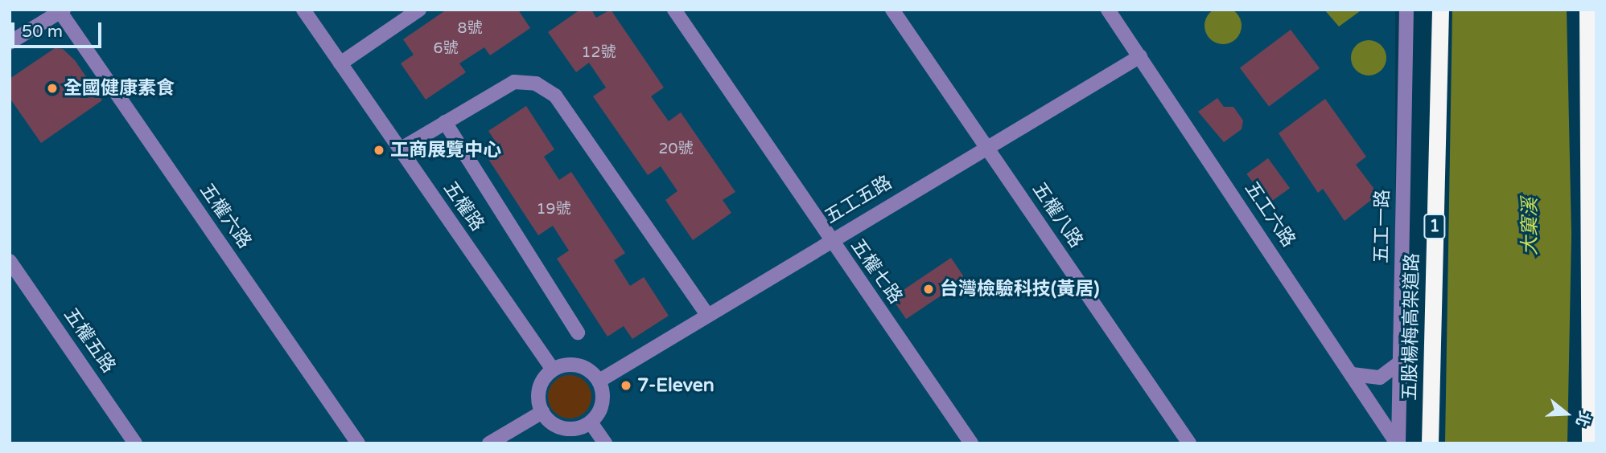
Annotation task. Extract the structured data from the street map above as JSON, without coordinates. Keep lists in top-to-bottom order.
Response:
{
  "streets": {
    "highway": ["1", "五股楊梅高架道路"],
    "street": [
      "五工五路",
      "五權路",
      "五工六路",
      "五權八路",
      "五權六路",
      "五工一路",
      "五權七路",
      "五權五路"
    ]
  },
  "crossings": [
    ["五工五路", "五權路"],
    ["五工五路", "五工六路"],
    ["五工五路", "五權八路"],
    ["五工五路", "五權七路"],
    ["五工六路", "五工一路"]
  ],
  "water": ["大窠溪"],
  "places": [
    "全國健康素食",
    "工商展覽中心",
    "台灣檢驗科技(黃居)",
    "7-Eleven"
  ],
  "house_numbers": [
    "8號",
    "6號",
    "12號",
    "20號",
    "19號"
  ],
  "scale_bar": "50 m",
  "north": "right"
}
